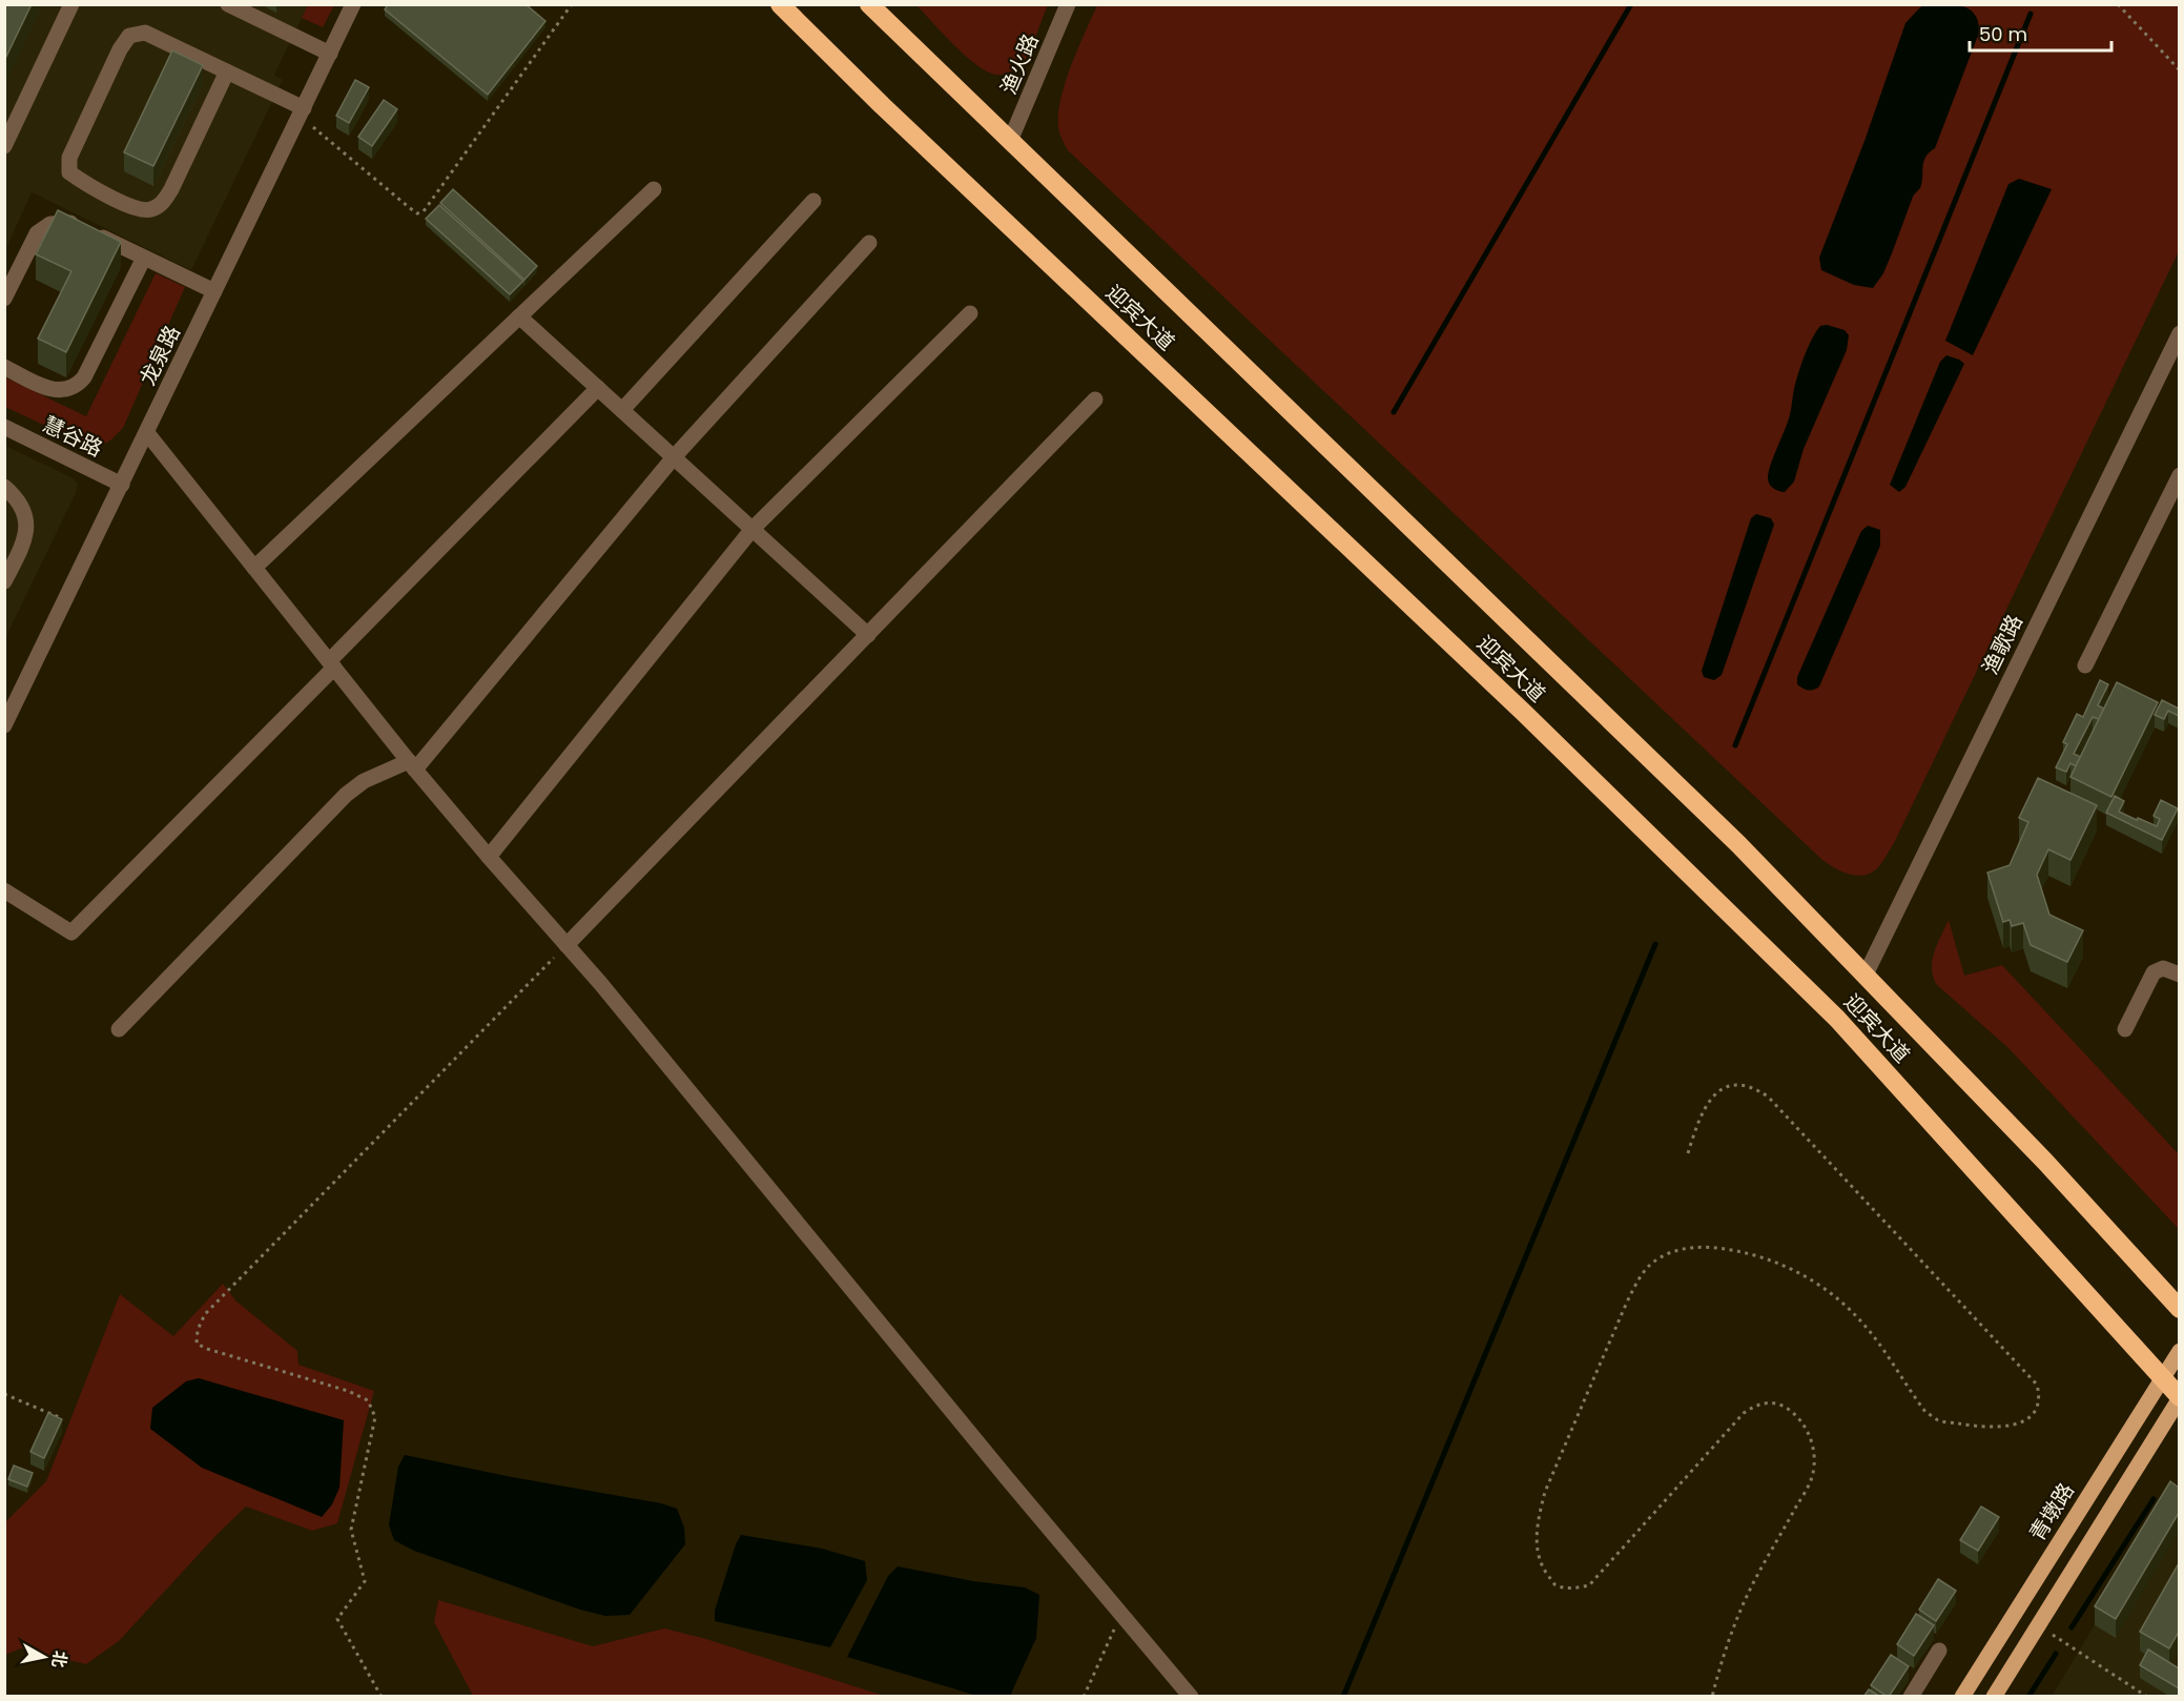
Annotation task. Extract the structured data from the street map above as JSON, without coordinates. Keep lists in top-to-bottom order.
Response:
{
  "streets": {
    "highway": ["迎宾大道"],
    "main road": ["青墩路"],
    "street": [
      "渔火路",
      "龙泉路",
      "慧谷路",
      "渔歌路"
    ]
  },
  "crossings": [
    ["渔火路", "迎宾大道"],
    ["迎宾大道", "渔歌路"],
    ["迎宾大道", "青墩路"],
    ["龙泉路", "慧谷路"]
  ],
  "scale_bar": "50 m",
  "north": "right"
}
